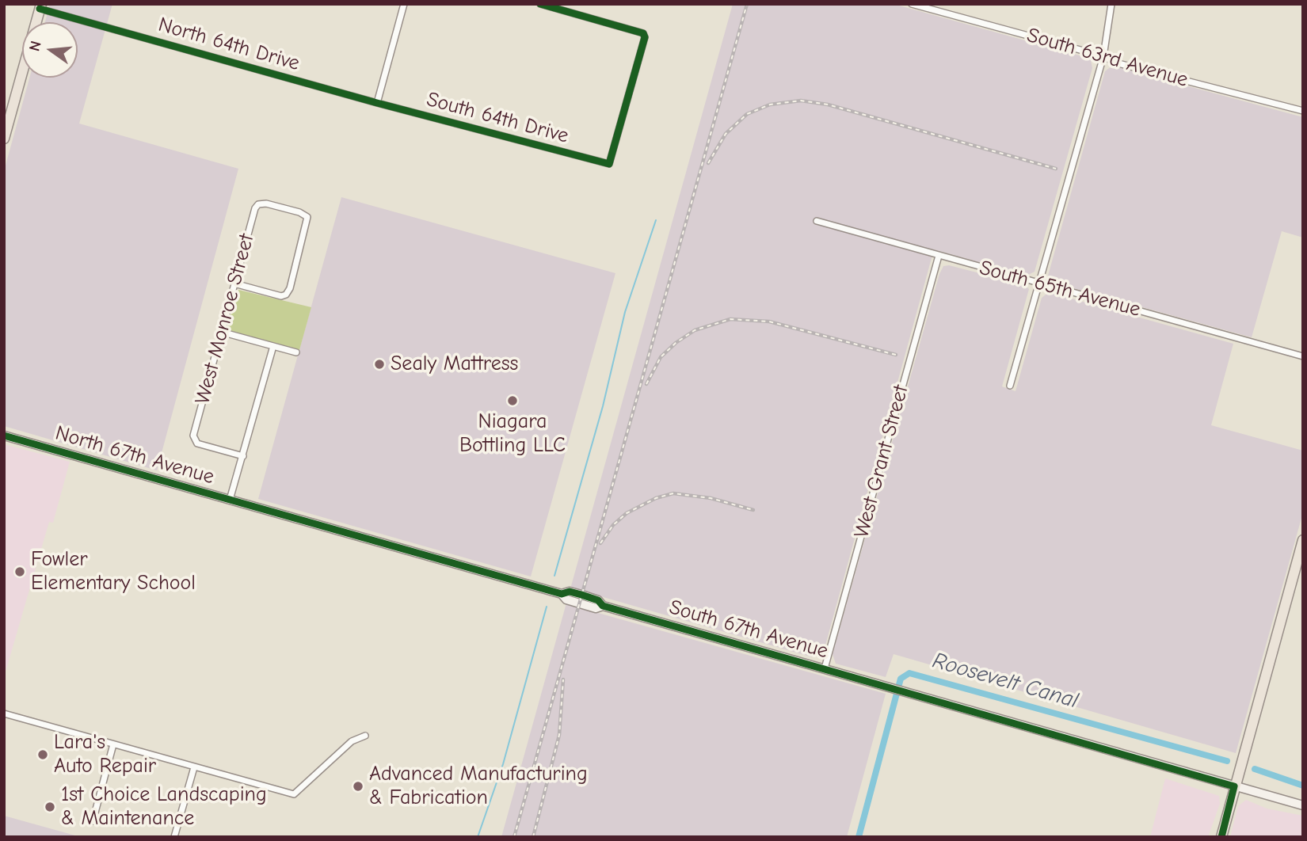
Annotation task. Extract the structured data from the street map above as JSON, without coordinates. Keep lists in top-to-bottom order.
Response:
{
  "streets": {
    "main road": ["North 67th Avenue", "South 67th Avenue"],
    "street": [
      "North 64th Drive",
      "South 63rd Avenue",
      "South 64th Drive",
      "South 65th Avenue",
      "West Monroe Street",
      "West Grant Street"
    ]
  },
  "crossings": [
    ["North 64th Drive", "South 64th Drive"],
    ["South 65th Avenue", "West Grant Street"],
    ["North 67th Avenue", "South 67th Avenue"],
    ["West Grant Street", "South 67th Avenue"]
  ],
  "water": ["Roosevelt Canal"],
  "places": [
    "Sealy Mattress",
    "Niagara Bottling LLC",
    "Fowler Elementary School",
    "Lara's Auto Repair",
    "Advanced Manufacturing & Fabrication",
    "1st Choice Landscaping & Maintenance"
  ],
  "north": "left"
}
